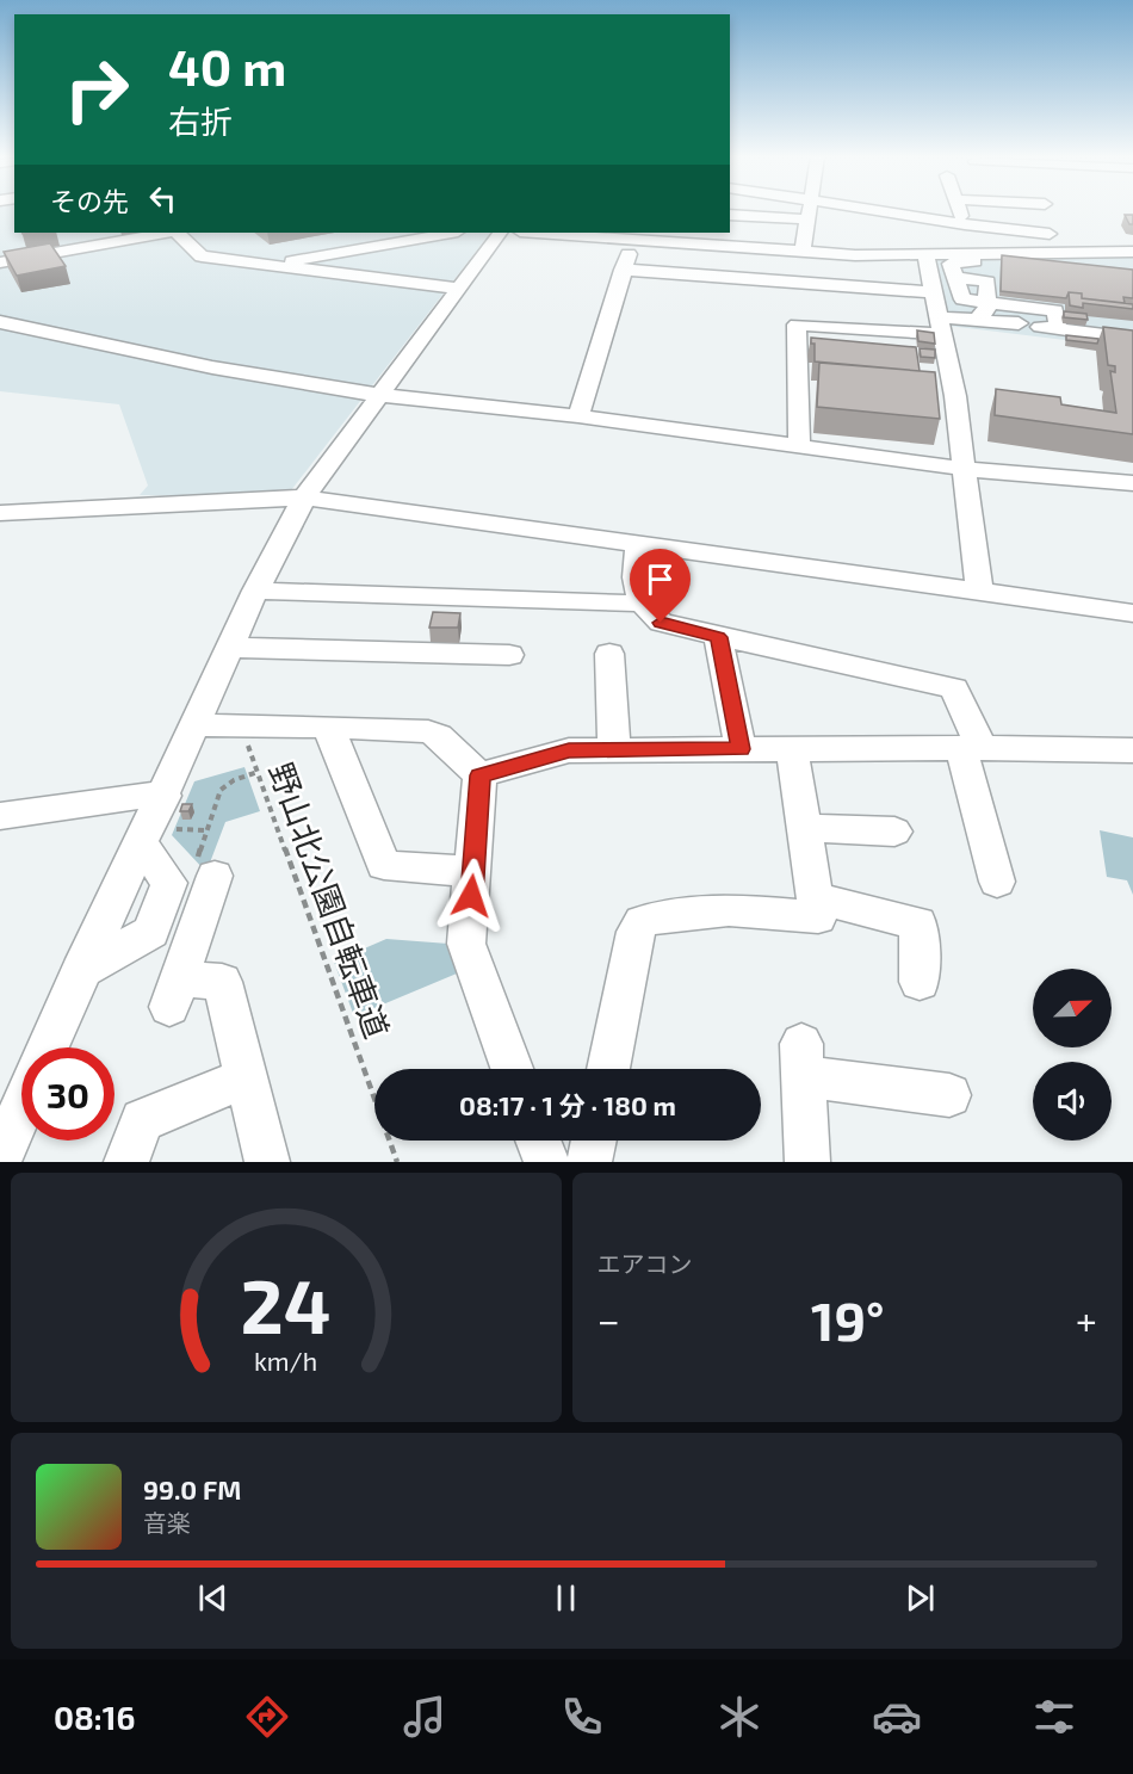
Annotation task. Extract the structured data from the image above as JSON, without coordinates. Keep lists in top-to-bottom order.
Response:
{
  "streets": {
    "path": ["野山北公園自転車道"]
  },
  "north": "top right",
  "page": {
    "turn": ["40 m", "右折"],
    "then": "その先",
    "limit": "30",
    "trip": "08:17 · 1 分 · 180 m",
    "tile": "エアコン",
    "heat": ["−", "19°", "+"],
    "song": ["99.0 FM", "音楽"],
    "tabs": "08:16",
    "gauge": ["24", "km/h"]
  }
}
